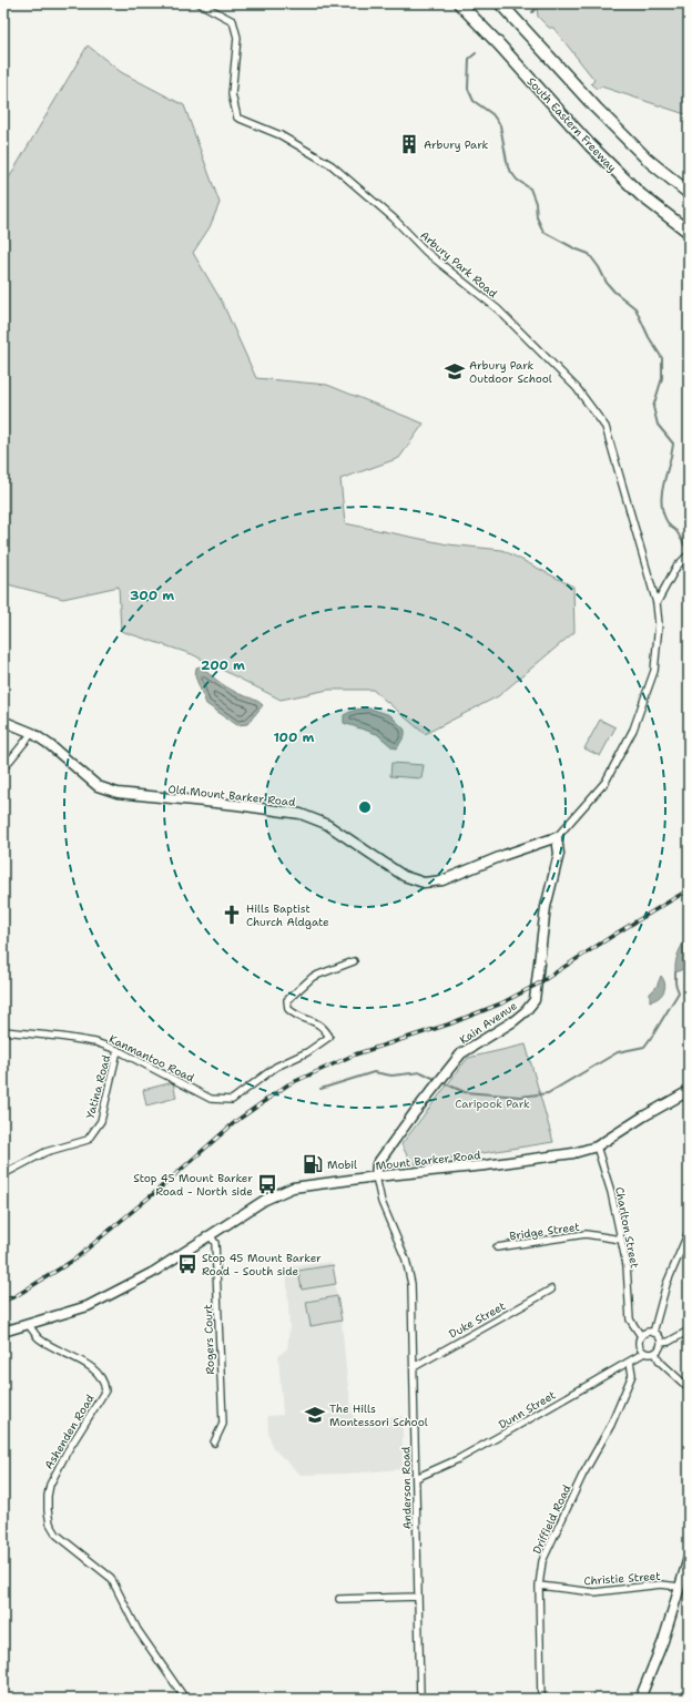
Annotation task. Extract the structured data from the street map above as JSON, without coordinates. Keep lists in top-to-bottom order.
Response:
{
  "streets": {
    "highway": ["South Eastern Freeway"],
    "main road": ["Old Mount Barker Road", "Kain Avenue", "Mount Barker Road"],
    "street": [
      "Arbury Park Road",
      "Kanmantoo Road",
      "Yatina Road",
      "Charlton Street",
      "Bridge Street",
      "Duke Street",
      "Rogers Court",
      "Dunn Street",
      "Ashenden Road",
      "Anderson Road",
      "Driffield Road",
      "Christie Street"
    ]
  },
  "crossings": [
    ["Arbury Park Road", "Old Mount Barker Road"],
    ["Old Mount Barker Road", "Kain Avenue"],
    ["Kain Avenue", "Mount Barker Road"],
    ["Kain Avenue", "Anderson Road"],
    ["Kanmantoo Road", "Yatina Road"],
    ["Mount Barker Road", "Charlton Street"],
    ["Mount Barker Road", "Rogers Court"],
    ["Mount Barker Road", "Ashenden Road"],
    ["Mount Barker Road", "Anderson Road"],
    ["Charlton Street", "Bridge Street"],
    ["Charlton Street", "Dunn Street"],
    ["Duke Street", "Anderson Road"],
    ["Dunn Street", "Anderson Road"],
    ["Dunn Street", "Driffield Road"],
    ["Driffield Road", "Christie Street"]
  ],
  "parks": ["Caripook Park"],
  "places": {
    "building": ["Arbury Park"],
    "school or university": ["Arbury Park Outdoor School", "The Hills Montessori School"],
    "church": ["Hills Baptist Church Aldgate"],
    "fuel station": ["Mobil"],
    "bus stop": ["Stop 45 Mount Barker Road - North side", "Stop 45 Mount Barker Road - South side"]
  },
  "rings": ["300 m", "200 m", "100 m"]
}
